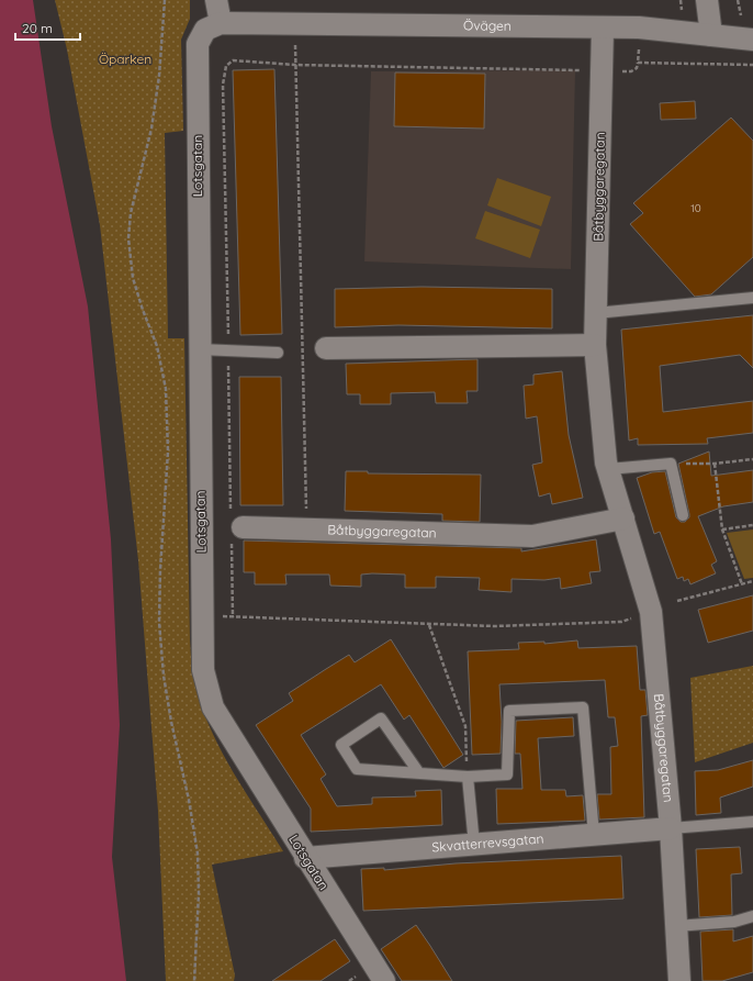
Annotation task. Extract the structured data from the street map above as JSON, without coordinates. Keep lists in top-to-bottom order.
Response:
{
  "streets": {
    "street": [
      "Övägen",
      "Lotsgatan",
      "Båtbyggaregatan",
      "Skvatterrevsgatan"
    ]
  },
  "crossings": [
    ["Övägen", "Lotsgatan"],
    ["Övägen", "Båtbyggaregatan"],
    ["Lotsgatan", "Skvatterrevsgatan"],
    ["Båtbyggaregatan", "Skvatterrevsgatan"]
  ],
  "parks": ["Öparken"],
  "house_numbers": ["10"],
  "scale_bar": "20 m"
}
